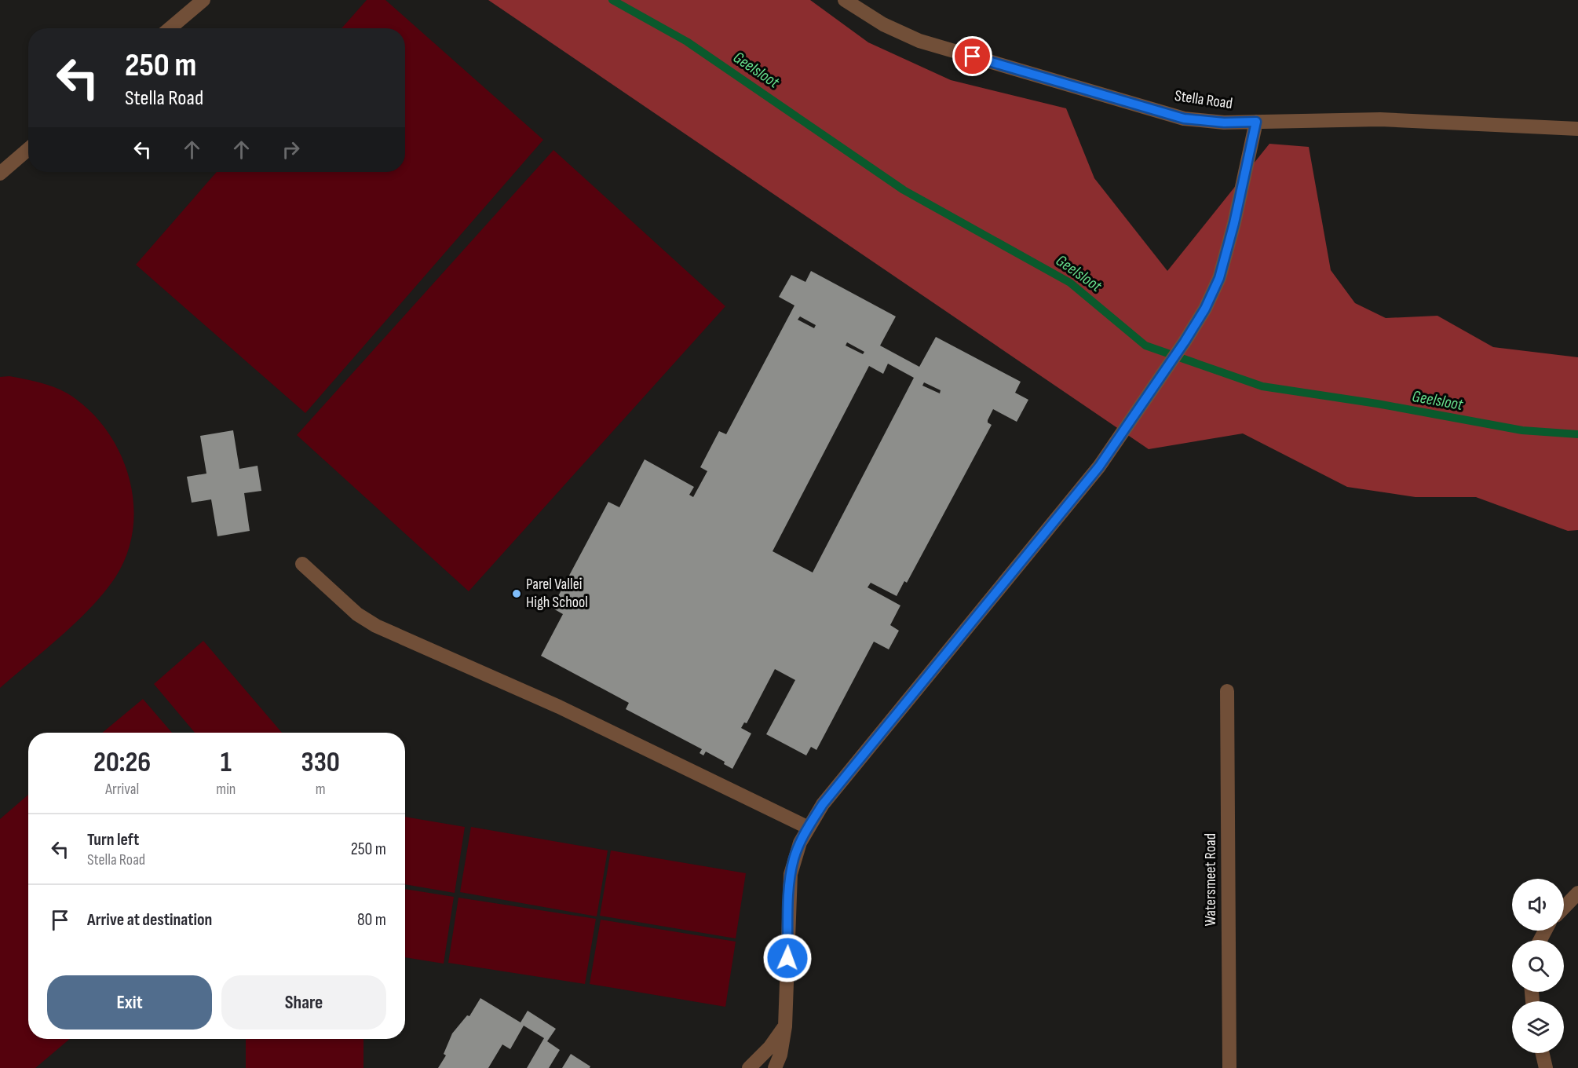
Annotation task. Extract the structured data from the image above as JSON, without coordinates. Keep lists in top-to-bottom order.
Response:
{
  "streets": {
    "street": ["Stella Road", "Watersmeet Road"]
  },
  "water": ["Geelsloot"],
  "places": ["Parel Vallei High School"],
  "page": {
    "turn": ["250 m", "Stella Road"],
    "eta": [
      "20:26",
      "Arrival",
      "1",
      "min",
      "330",
      "m"
    ],
    "list": [
      {
        "name": "Turn left",
        "note": "Stella Road",
        "value": "250 m"
      },
      {
        "name": "Arrive at destination",
        "value": "80 m"
      }
    ],
    "buttons": ["Exit", "Share"]
  }
}
